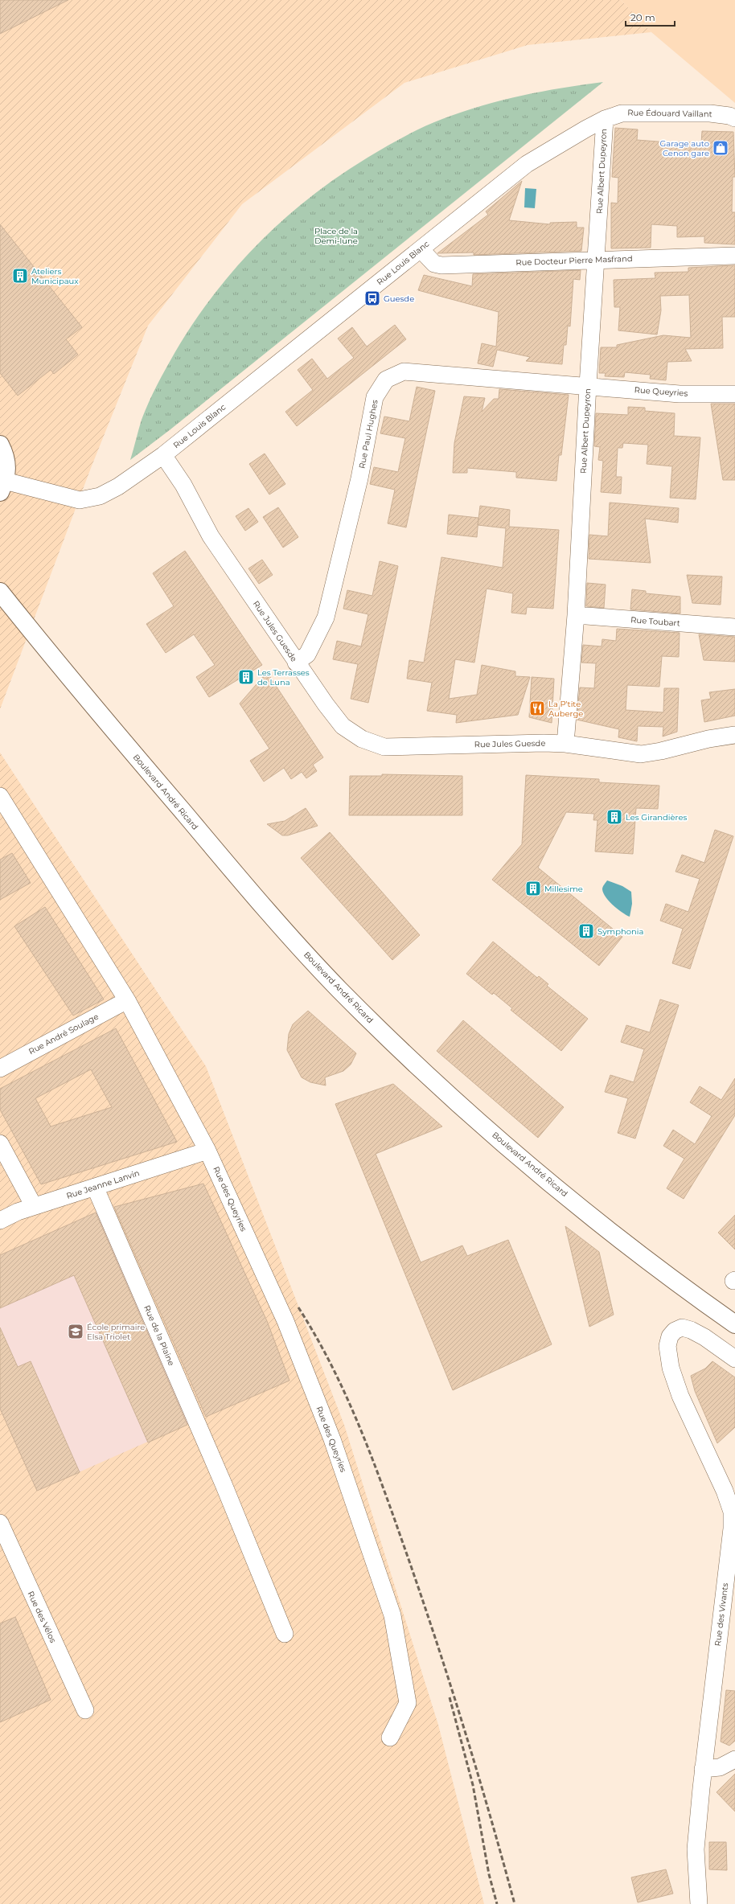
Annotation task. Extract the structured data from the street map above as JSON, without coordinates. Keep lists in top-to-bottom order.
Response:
{
  "streets": {
    "main road": ["Boulevard André Ricard"],
    "street": [
      "Rue Édouard Vaillant",
      "Rue Albert Dupeyron",
      "Rue Docteur Pierre Masfrand",
      "Rue Louis Blanc",
      "Rue Queyries",
      "Rue Paul Hughes",
      "Rue Toubart",
      "Rue Jules Guesde",
      "Rue André Soulage",
      "Rue Jeanne Lanvin",
      "Rue des Queyries",
      "Rue de la Plaine",
      "Rue des Vivants",
      "Rue des Vélos"
    ]
  },
  "crossings": [
    ["Rue Édouard Vaillant", "Rue Albert Dupeyron"],
    ["Rue Édouard Vaillant", "Rue Louis Blanc"],
    ["Rue Albert Dupeyron", "Rue Docteur Pierre Masfrand"],
    ["Rue Albert Dupeyron", "Rue Louis Blanc"],
    ["Rue Albert Dupeyron", "Rue Queyries"],
    ["Rue Albert Dupeyron", "Rue Paul Hughes"],
    ["Rue Albert Dupeyron", "Rue Toubart"],
    ["Rue Albert Dupeyron", "Rue Jules Guesde"],
    ["Rue Docteur Pierre Masfrand", "Rue Louis Blanc"],
    ["Rue Louis Blanc", "Rue Jules Guesde"],
    ["Rue Queyries", "Rue Paul Hughes"],
    ["Rue Paul Hughes", "Rue Jules Guesde"],
    ["Rue André Soulage", "Rue des Queyries"],
    ["Rue Jeanne Lanvin", "Rue des Queyries"],
    ["Rue Jeanne Lanvin", "Rue de la Plaine"]
  ],
  "parks": ["Place de la Demi-lune"],
  "places": {
    "shop": ["Garage auto Cenon gare"],
    "building": [
      "Ateliers Municipaux",
      "Les Terrasses de Luna",
      "Les Girandières",
      "Millesime",
      "Symphonia"
    ],
    "bus stop": ["Guesde"],
    "restaurant": ["La P'tite Auberge"],
    "school or university": ["École primaire Elsa Triolet"]
  },
  "scale_bar": "20 m"
}
